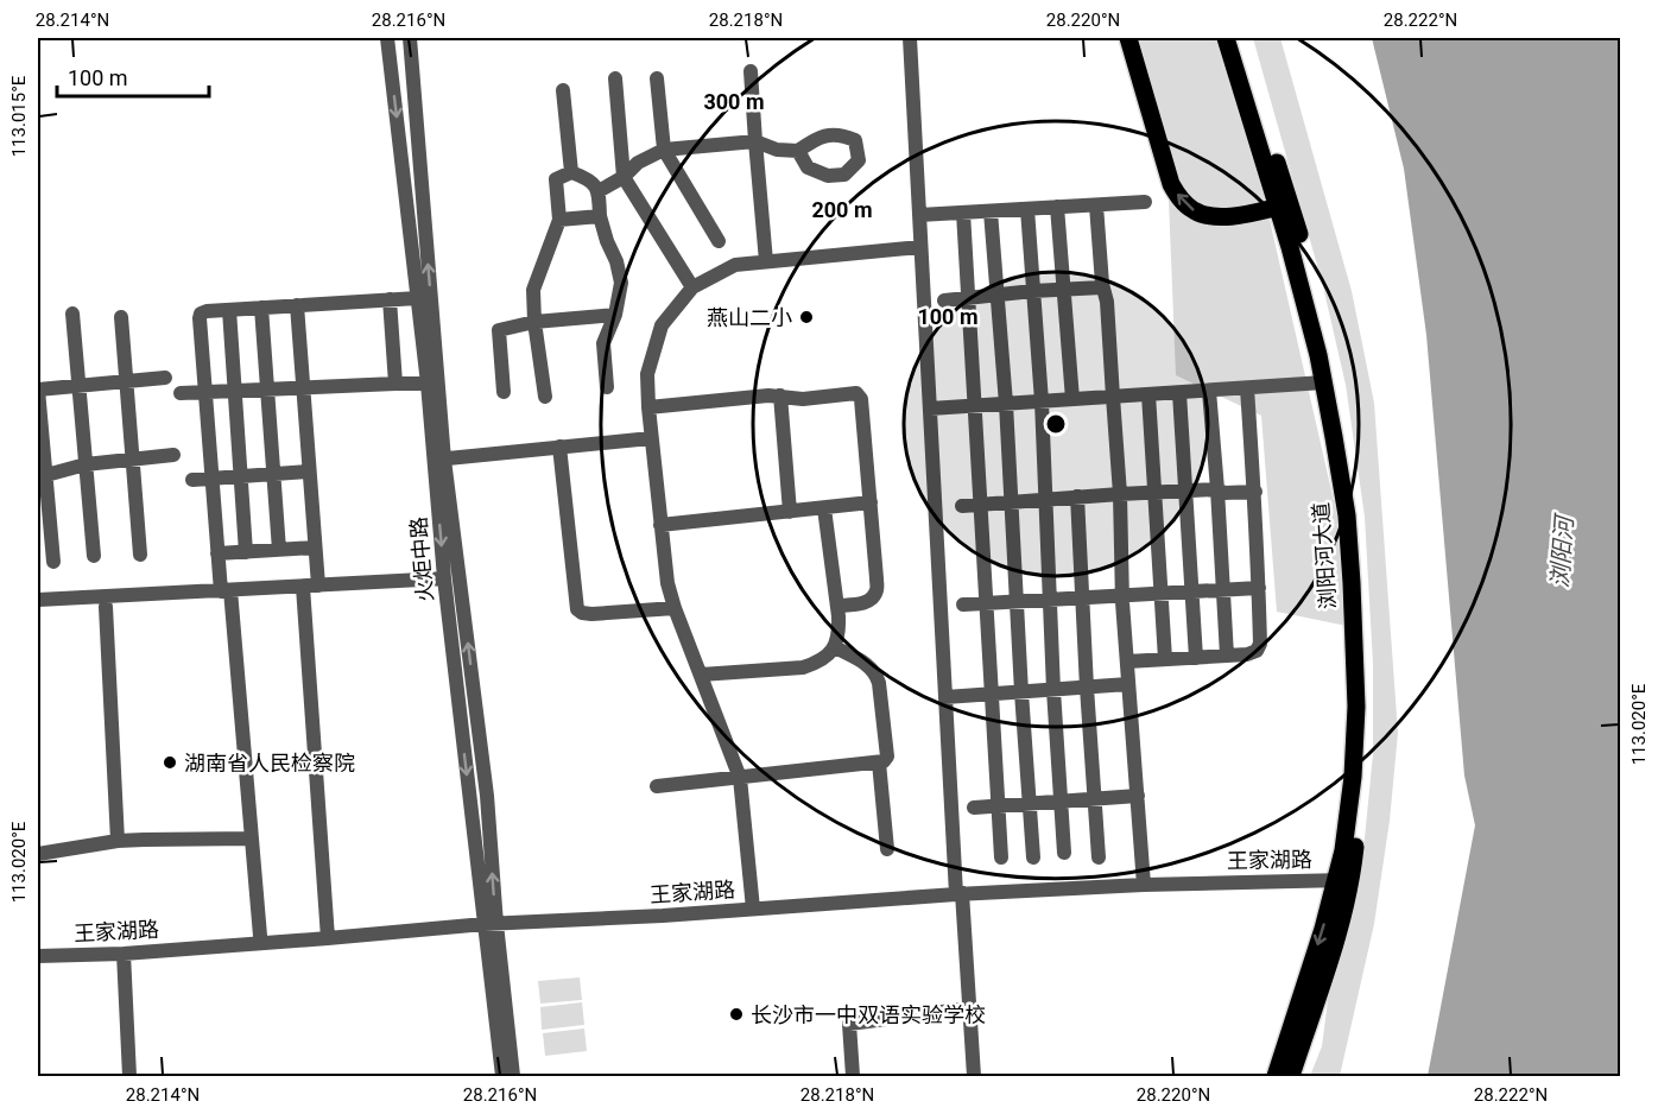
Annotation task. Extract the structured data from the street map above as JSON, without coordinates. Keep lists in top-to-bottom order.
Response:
{
  "streets": {
    "main road": ["浏阳河大道"],
    "street": ["火炬中路", "王家湖路"]
  },
  "crossings": [
    ["浏阳河大道", "王家湖路"],
    ["火炬中路", "王家湖路"]
  ],
  "water": ["浏阳河"],
  "places": ["燕山二小", "湖南省人民检察院", "长沙市一中双语实验学校"],
  "scale_bar": "100 m",
  "coordinates": [
    "28.214°N",
    "28.216°N",
    "28.218°N",
    "28.220°N",
    "28.222°N",
    "113.015°E",
    "113.020°E"
  ],
  "rings": ["300 m", "200 m", "100 m"]
}
